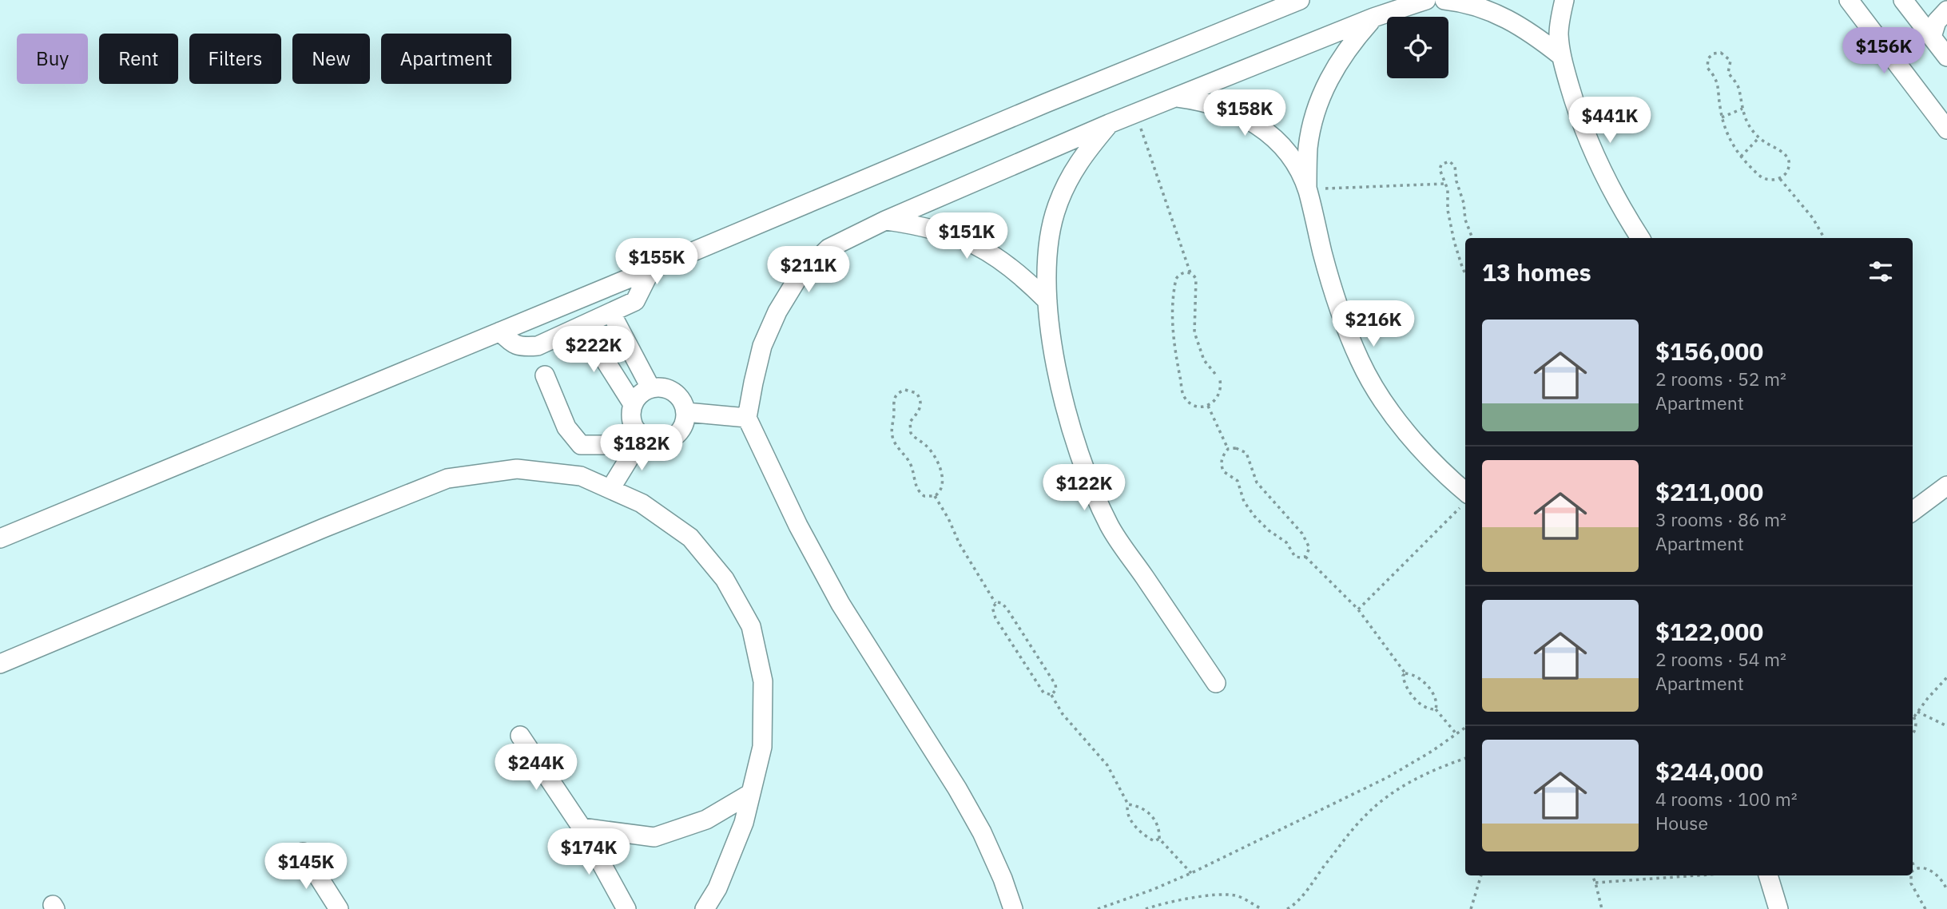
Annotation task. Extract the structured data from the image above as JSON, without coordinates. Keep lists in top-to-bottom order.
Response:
{
  "page": {
    "price": [
      "$156K",
      "$158K",
      "$441K",
      "$151K",
      "$155K",
      "$211K",
      "$216K",
      "$222K",
      "$182K",
      "$122K",
      "$244K",
      "$174K",
      "$145K"
    ],
    "chip": [
      "Buy",
      "Rent",
      "Filters",
      "New",
      "Apartment"
    ],
    "heading": "13 homes",
    "list": [
      {
        "name": "$156,000",
        "note": "2 rooms · 52 m² · Apartment"
      },
      {
        "name": "$211,000",
        "note": "3 rooms · 86 m² · Apartment"
      },
      {
        "name": "$122,000",
        "note": "2 rooms · 54 m² · Apartment"
      },
      {
        "name": "$244,000",
        "note": "4 rooms · 100 m² · House"
      }
    ]
  }
}
